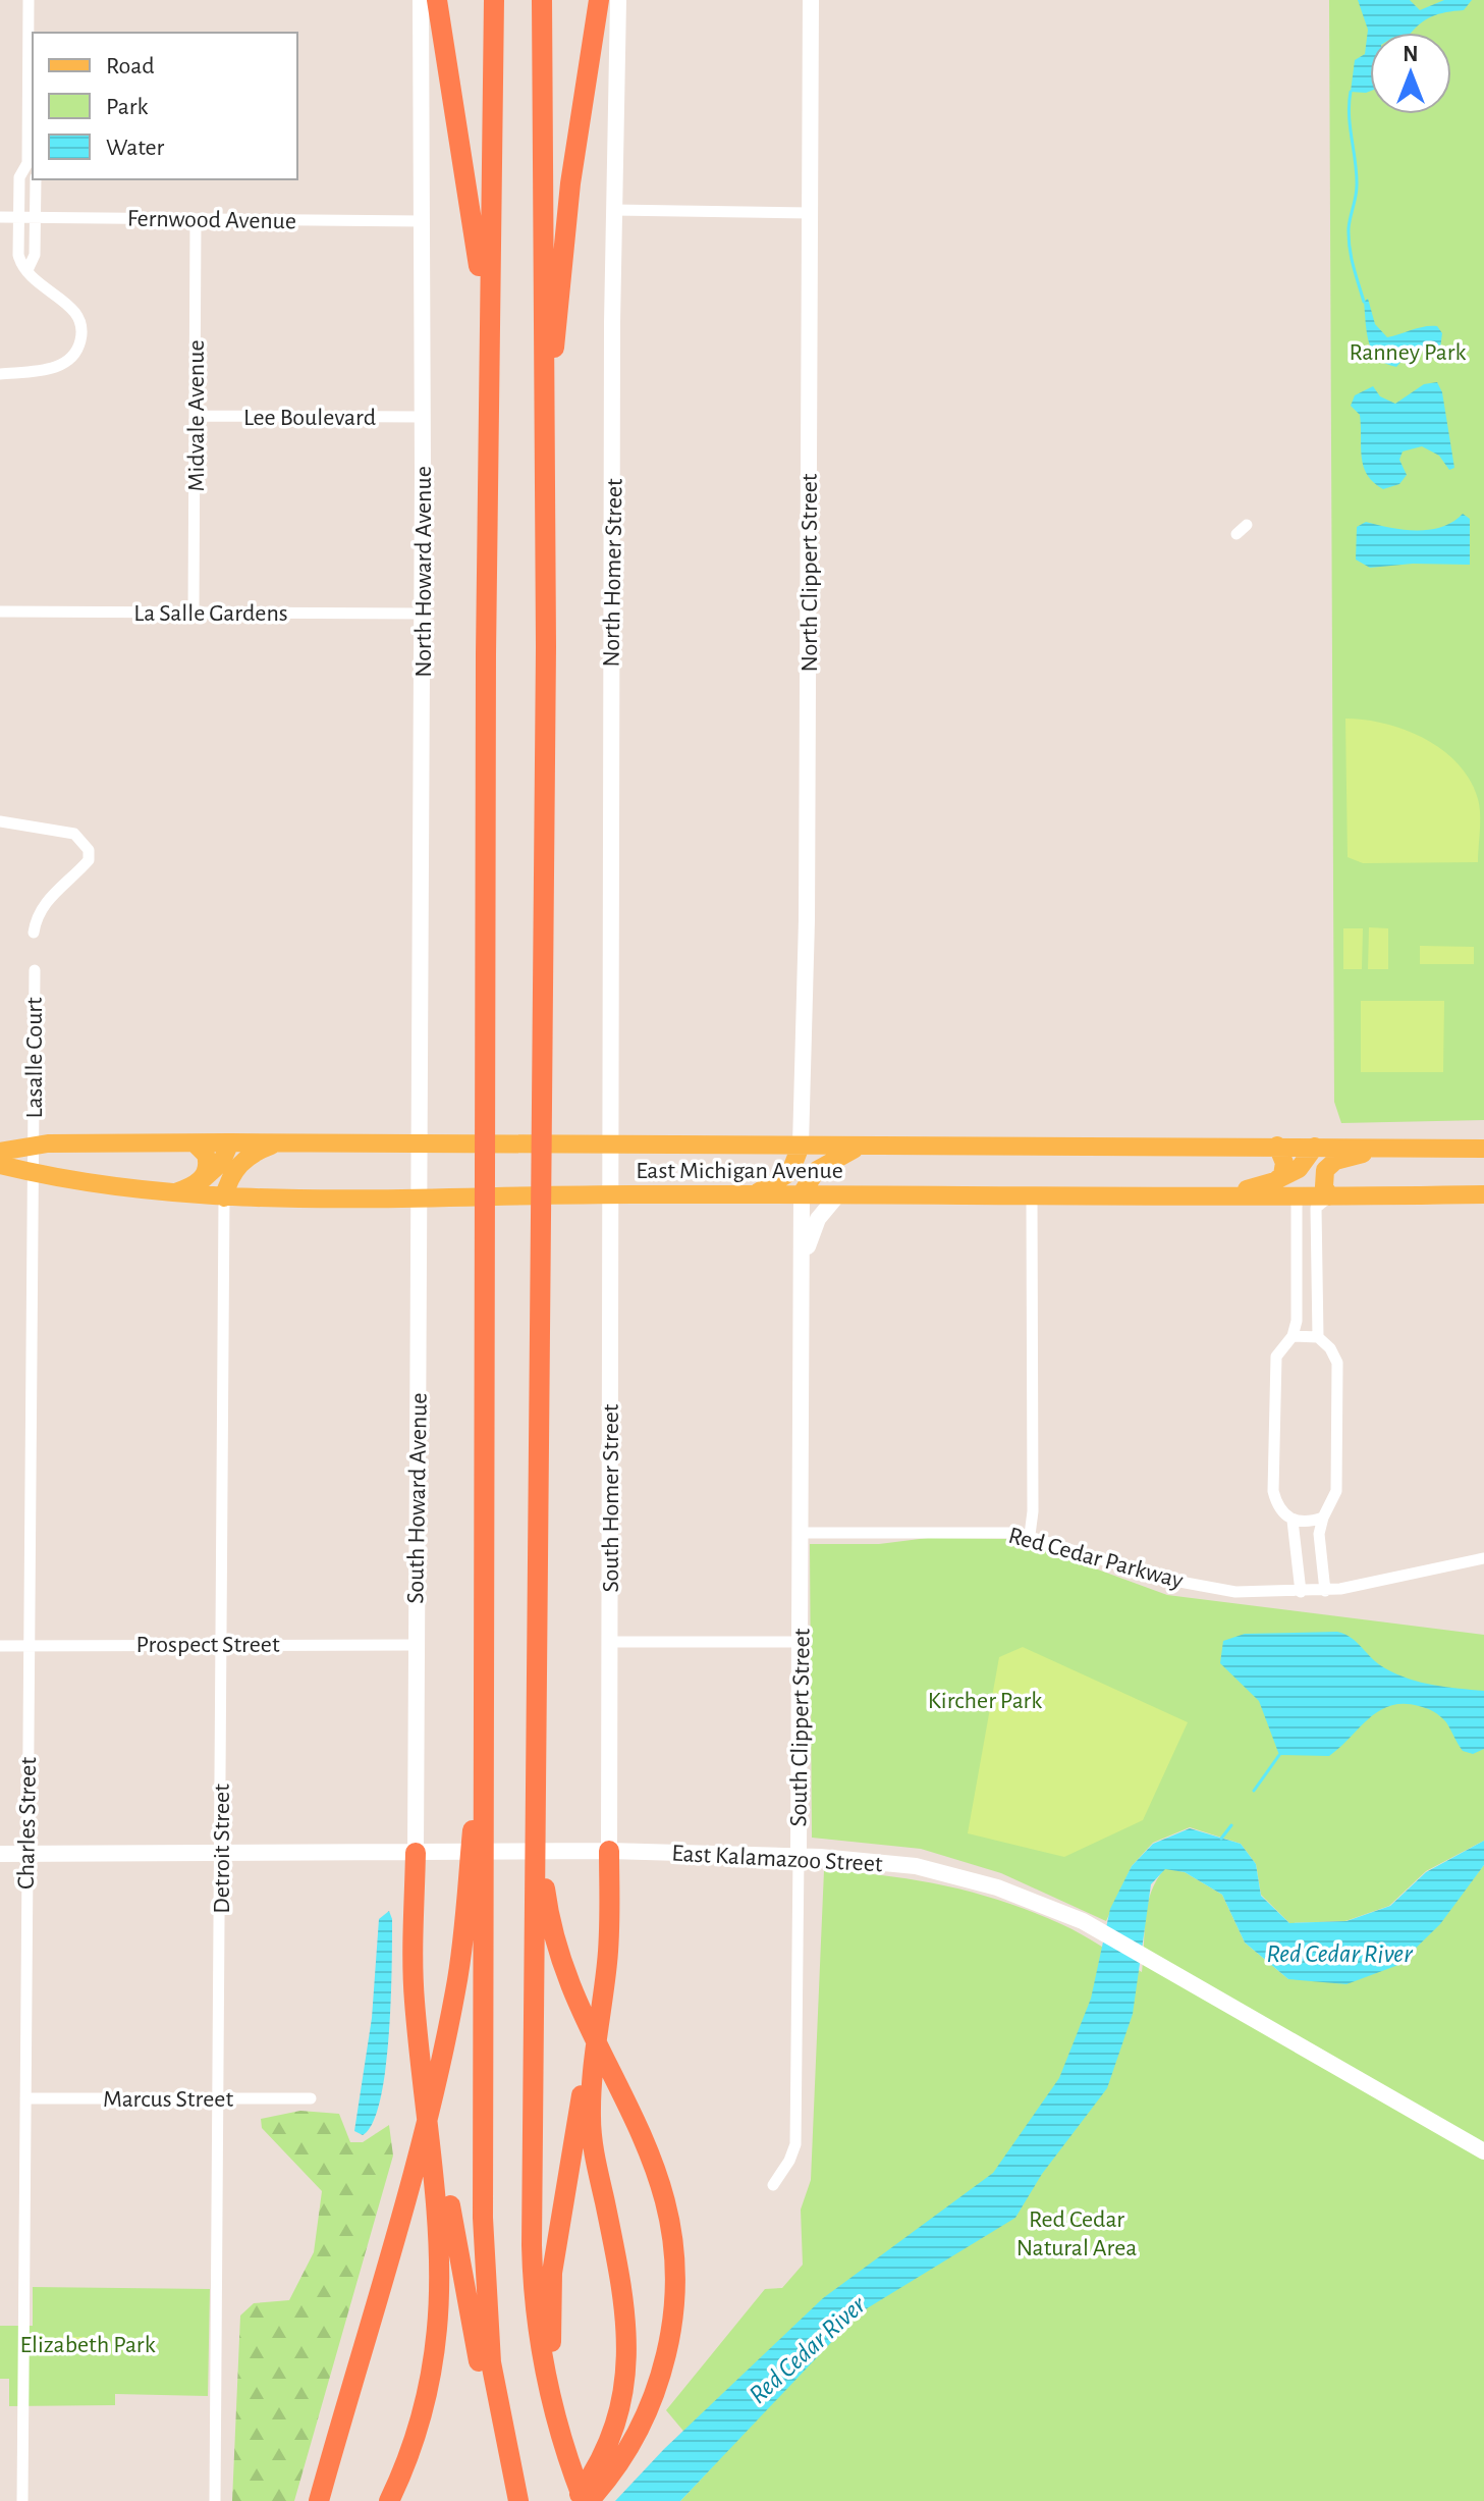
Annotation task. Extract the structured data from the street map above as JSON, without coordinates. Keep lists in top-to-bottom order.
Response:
{
  "streets": {
    "main road": ["East Michigan Avenue"],
    "street": [
      "Fernwood Avenue",
      "Midvale Avenue",
      "Lee Boulevard",
      "North Howard Avenue",
      "North Homer Street",
      "North Clippert Street",
      "La Salle Gardens",
      "Lasalle Court",
      "South Howard Avenue",
      "South Homer Street",
      "Red Cedar Parkway",
      "Prospect Street",
      "South Clippert Street",
      "Charles Street",
      "Detroit Street",
      "East Kalamazoo Street",
      "Marcus Street"
    ]
  },
  "crossings": [
    ["Fernwood Avenue", "Midvale Avenue"],
    ["Fernwood Avenue", "North Howard Avenue"],
    ["Midvale Avenue", "Lee Boulevard"],
    ["Midvale Avenue", "La Salle Gardens"],
    ["Lee Boulevard", "North Howard Avenue"],
    ["North Howard Avenue", "La Salle Gardens"],
    ["North Howard Avenue", "East Michigan Avenue"],
    ["North Howard Avenue", "South Howard Avenue"],
    ["North Homer Street", "East Michigan Avenue"],
    ["North Homer Street", "South Homer Street"],
    ["North Clippert Street", "East Michigan Avenue"],
    ["Lasalle Court", "East Michigan Avenue"],
    ["Lasalle Court", "Charles Street"],
    ["East Michigan Avenue", "South Howard Avenue"],
    ["East Michigan Avenue", "South Homer Street"],
    ["East Michigan Avenue", "South Clippert Street"],
    ["East Michigan Avenue", "Charles Street"],
    ["East Michigan Avenue", "Detroit Street"],
    ["South Howard Avenue", "Prospect Street"],
    ["South Howard Avenue", "East Kalamazoo Street"],
    ["South Homer Street", "East Kalamazoo Street"],
    ["Red Cedar Parkway", "South Clippert Street"],
    ["Prospect Street", "Charles Street"],
    ["Prospect Street", "Detroit Street"],
    ["South Clippert Street", "East Kalamazoo Street"],
    ["Charles Street", "East Kalamazoo Street"],
    ["Charles Street", "Marcus Street"],
    ["Detroit Street", "East Kalamazoo Street"],
    ["Detroit Street", "Marcus Street"]
  ],
  "water": ["Red Cedar River"],
  "parks": [
    "Ranney Park",
    "Kircher Park",
    "Red Cedar Natural Area",
    "Elizabeth Park"
  ],
  "legend": ["Road", "Park", "Water"],
  "north": "top"
}
